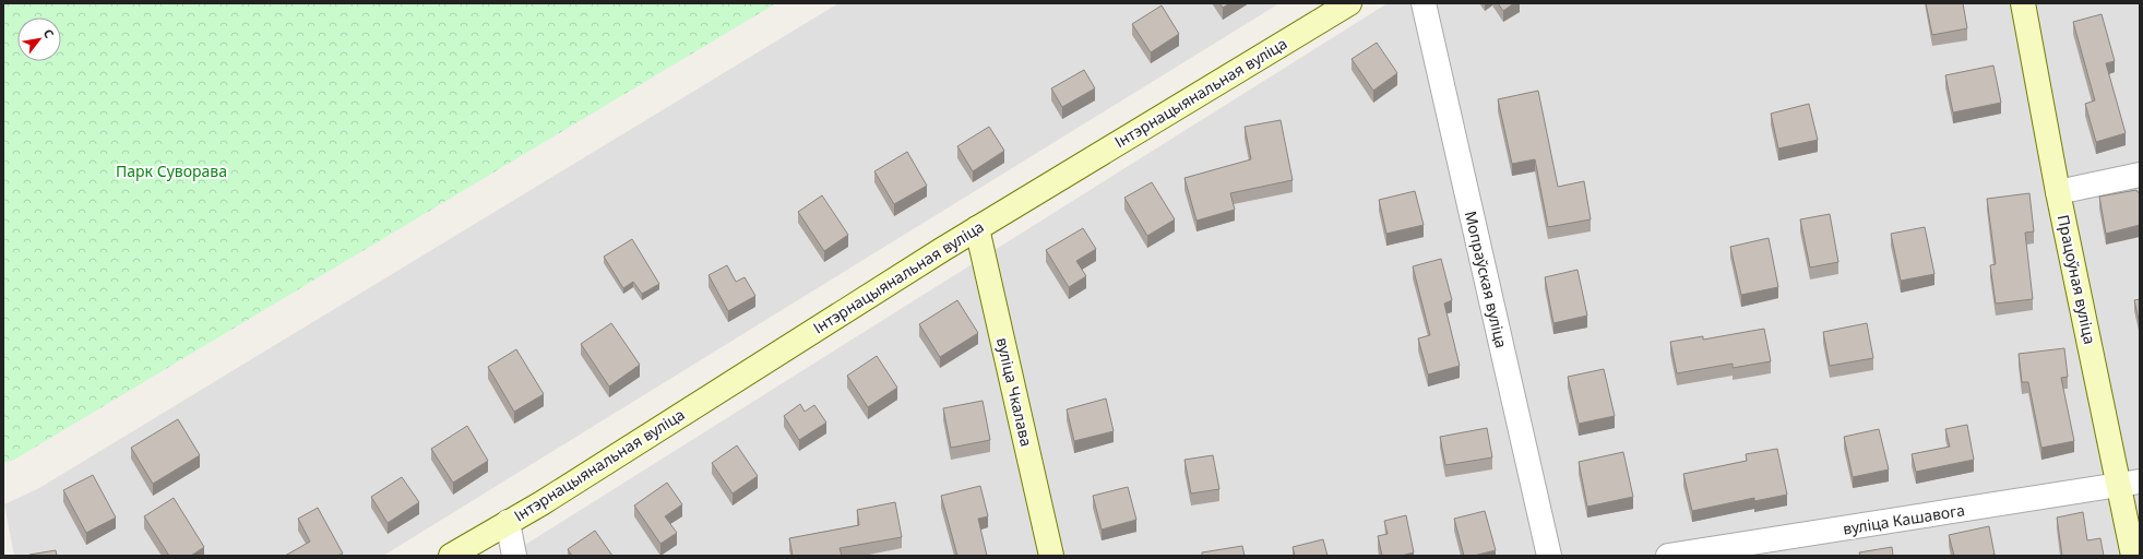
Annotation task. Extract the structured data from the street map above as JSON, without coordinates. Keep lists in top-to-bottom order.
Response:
{
  "streets": {
    "main road": ["Інтэрнацыянальная вуліца", "Працоўная вуліца", "вуліца Чкалава"],
    "street": ["Мопраўская вуліца", "вуліца Кашавога"]
  },
  "crossings": [
    ["Інтэрнацыянальная вуліца", "вуліца Чкалава"],
    ["Працоўная вуліца", "вуліца Кашавога"]
  ],
  "parks": ["Парк Суворава"],
  "north": "top right"
}
